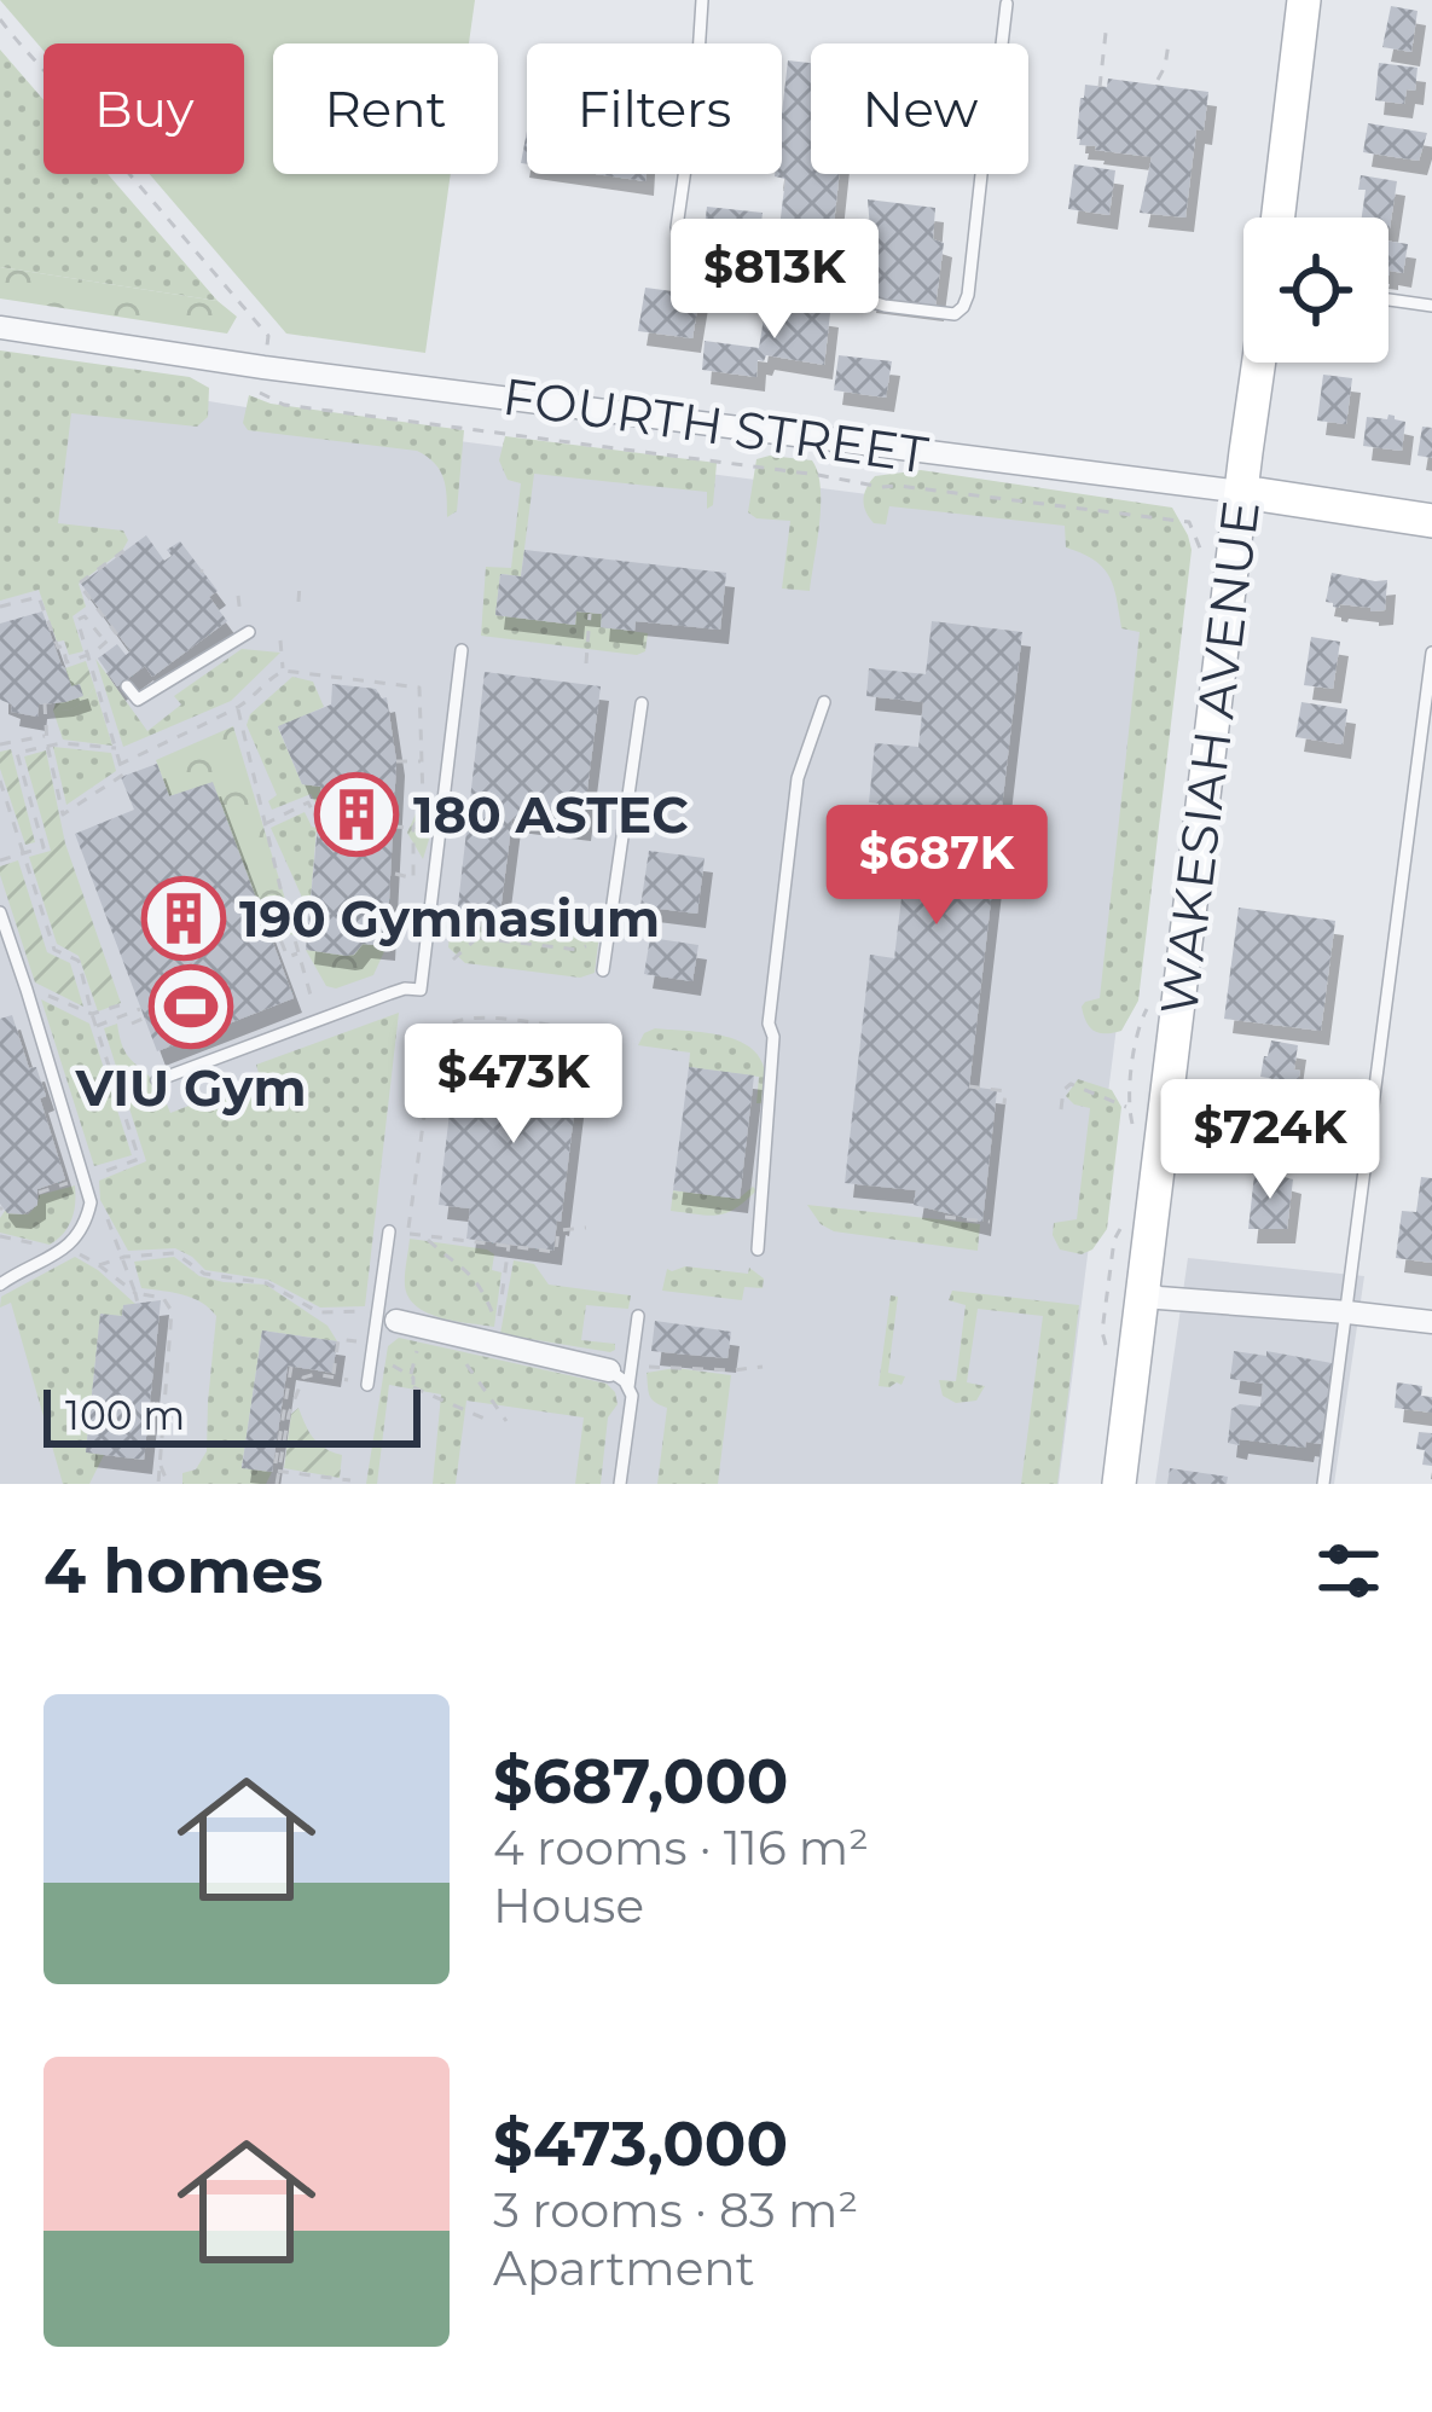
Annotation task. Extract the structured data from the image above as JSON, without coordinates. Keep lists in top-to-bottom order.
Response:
{
  "streets": {
    "main road": ["FOURTH STREET", "WAKESIAH AVENUE"]
  },
  "crossings": [
    ["FOURTH STREET", "WAKESIAH AVENUE"]
  ],
  "places": {
    "building": ["180 ASTEC", "190 Gymnasium"],
    "sports": ["VIU Gym"]
  },
  "scale_bar": "100 m",
  "page": {
    "chip": [
      "Buy",
      "Rent",
      "Filters",
      "New"
    ],
    "price": [
      "$813K",
      "$687K",
      "$473K",
      "$724K"
    ],
    "scale": "100 m",
    "heading": "4 homes",
    "list": [
      {
        "name": "$687,000",
        "note": "4 rooms · 116 m² · House"
      },
      {
        "name": "$473,000",
        "note": "3 rooms · 83 m² · Apartment"
      }
    ]
  }
}
